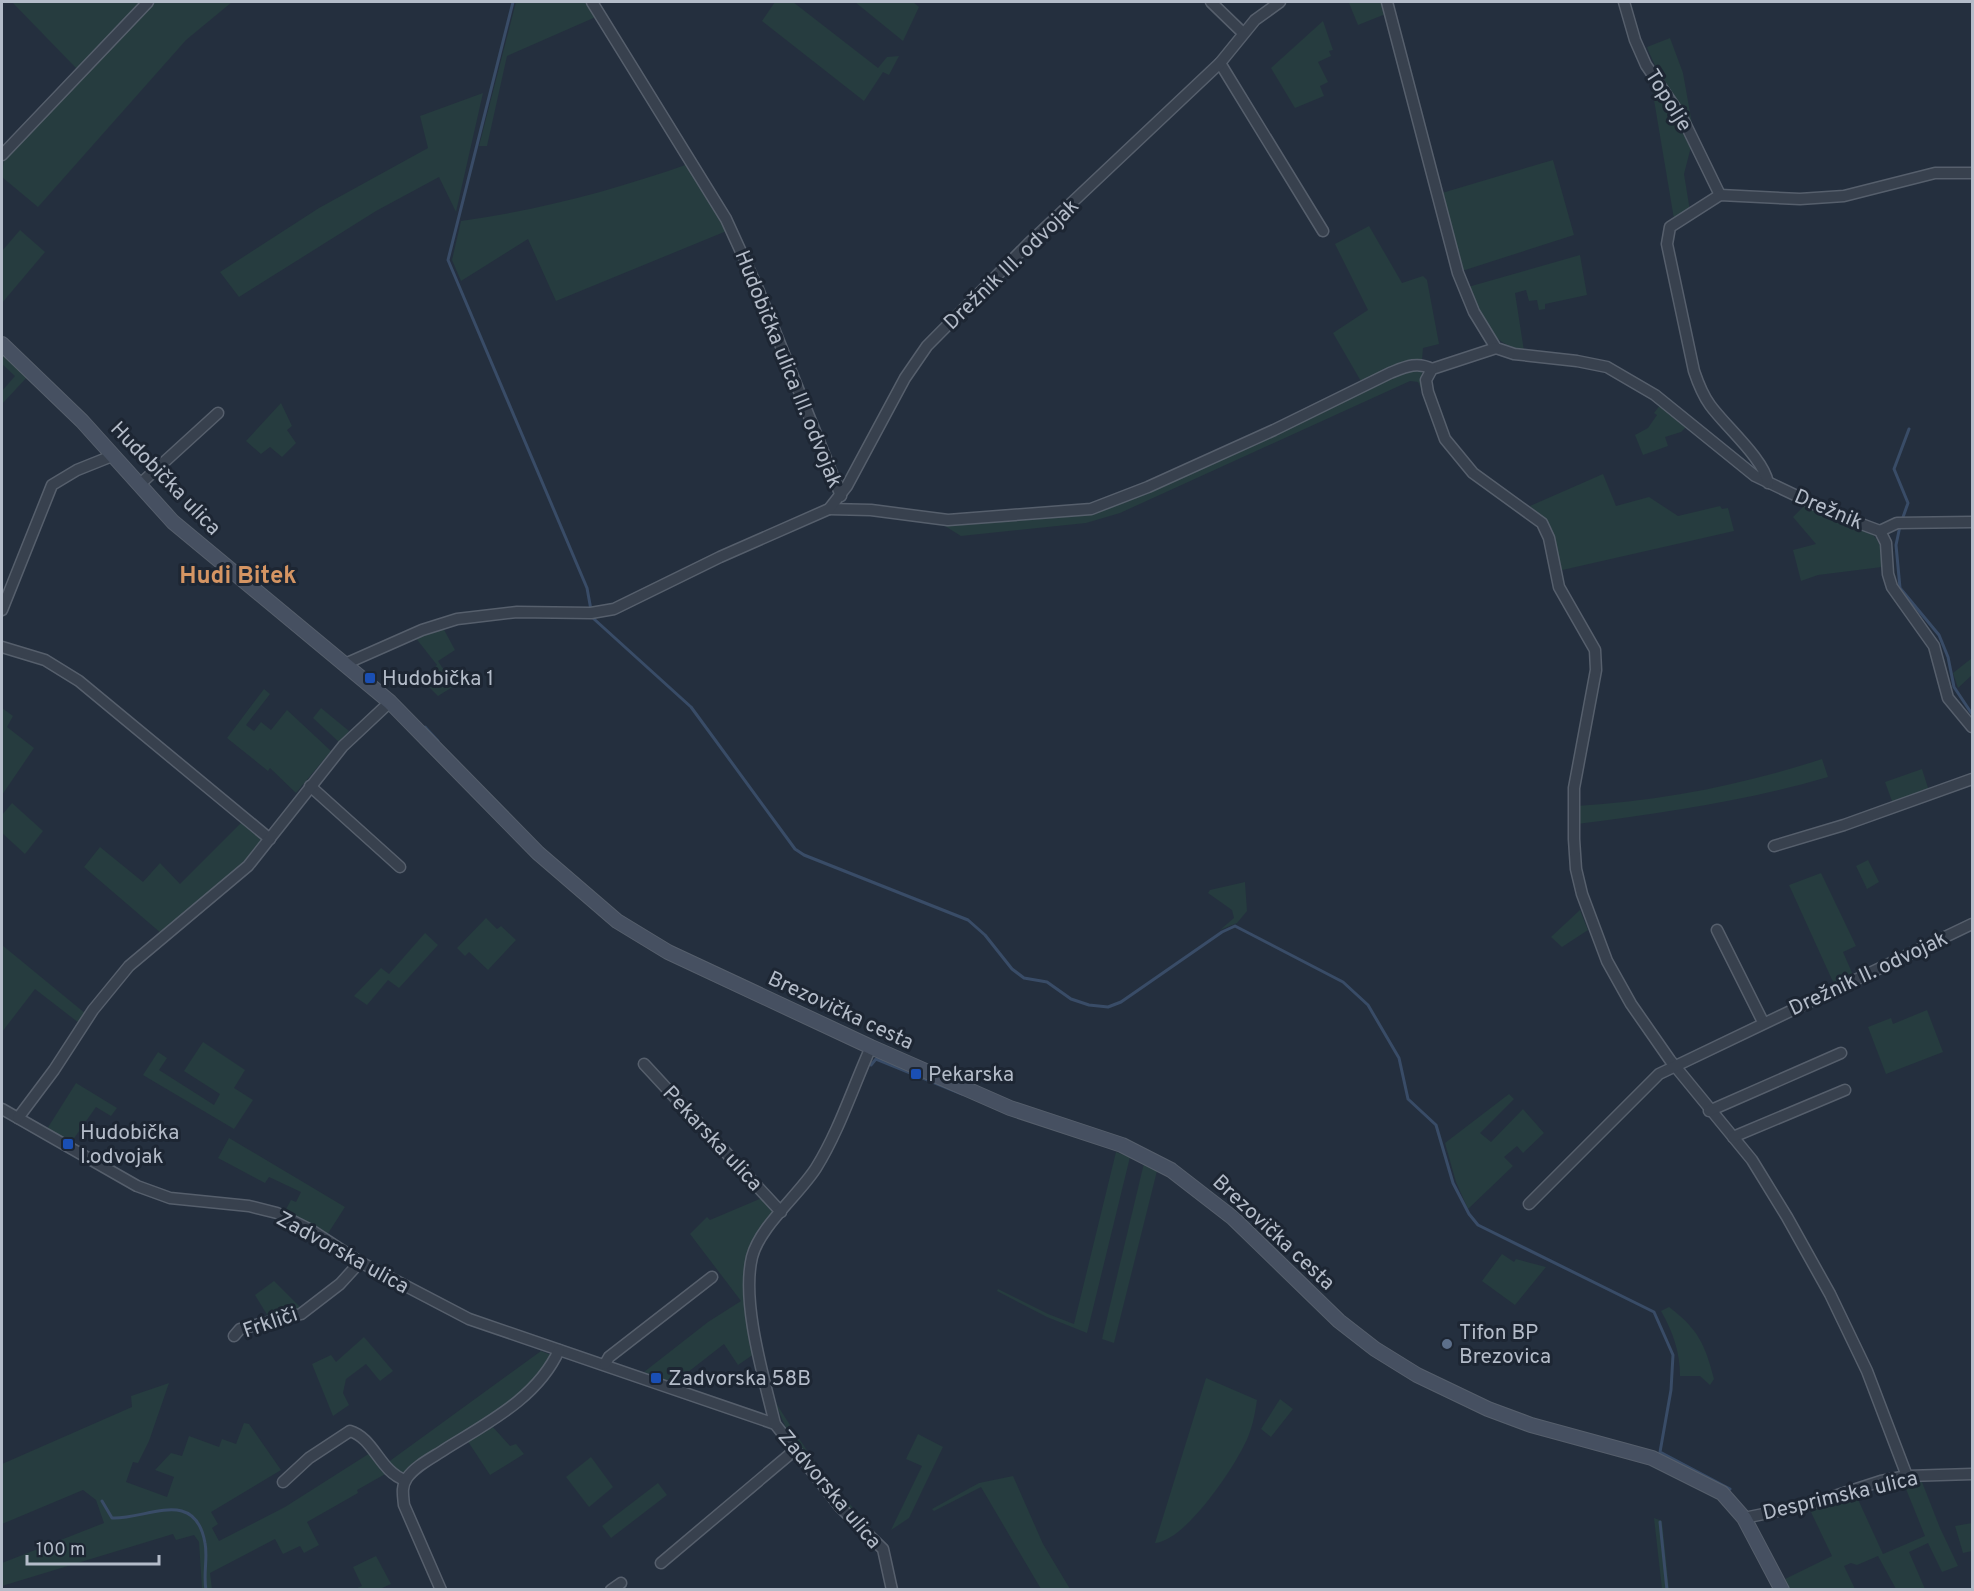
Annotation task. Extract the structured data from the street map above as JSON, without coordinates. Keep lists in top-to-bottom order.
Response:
{
  "streets": {
    "main road": ["Hudobička ulica", "Brezovička cesta"],
    "street": [
      "Topolje",
      "Drežnik III. odvojak",
      "Hudobička ulica III. odvojak",
      "Drežnik",
      "Drežnik II. odvojak",
      "Pekarska ulica",
      "Zadvorska ulica",
      "Frkliči",
      "Desprimska ulica"
    ]
  },
  "crossings": [
    ["Drežnik III. odvojak", "Hudobička ulica III. odvojak"],
    ["Hudobička ulica III. odvojak", "Hudobička ulica"],
    ["Hudobička ulica", "Brezovička cesta"],
    ["Brezovička cesta", "Desprimska ulica"],
    ["Zadvorska ulica", "Frkliči"]
  ],
  "districts": ["Hudi Bitek"],
  "places": {
    "transit": [
      "Hudobička 1",
      "Pekarska",
      "Hudobička I.odvojak",
      "Zadvorska 58B"
    ],
    "other": ["Tifon BP Brezovica"]
  },
  "scale_bar": "100 m"
}
